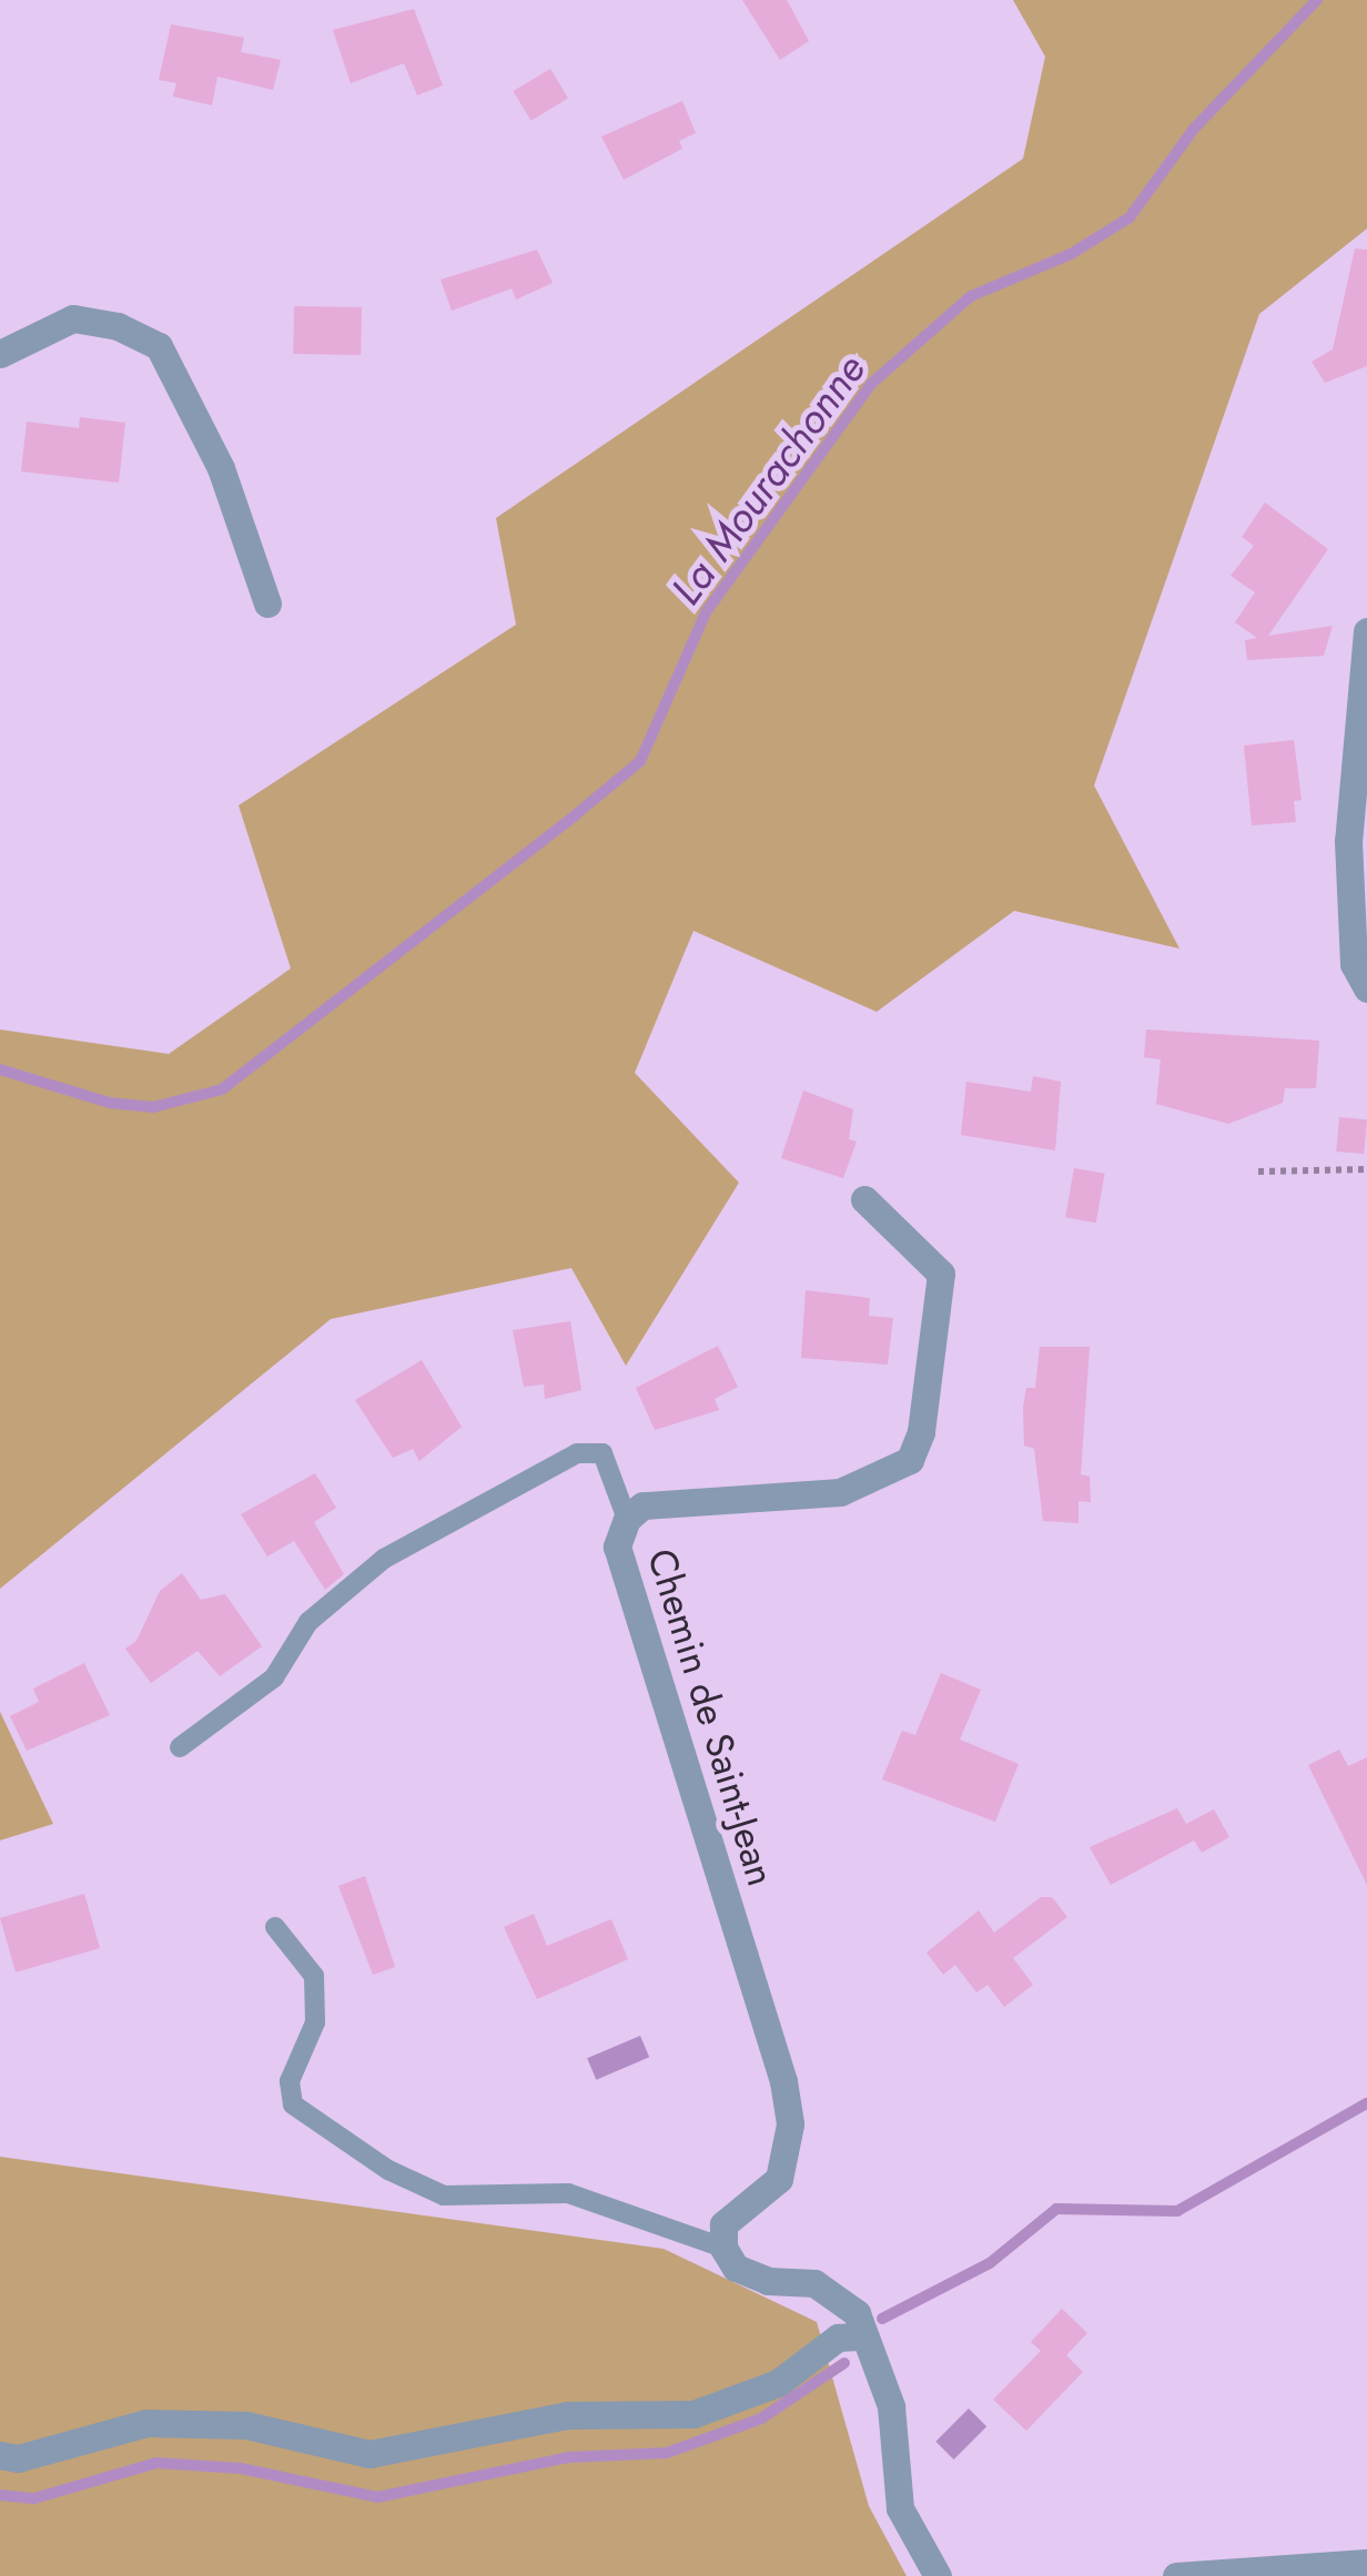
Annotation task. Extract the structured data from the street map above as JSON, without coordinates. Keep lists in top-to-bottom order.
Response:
{
  "streets": {
    "street": ["Chemin de Saint-Jean"]
  },
  "water": ["La Mourachonne"]
}
